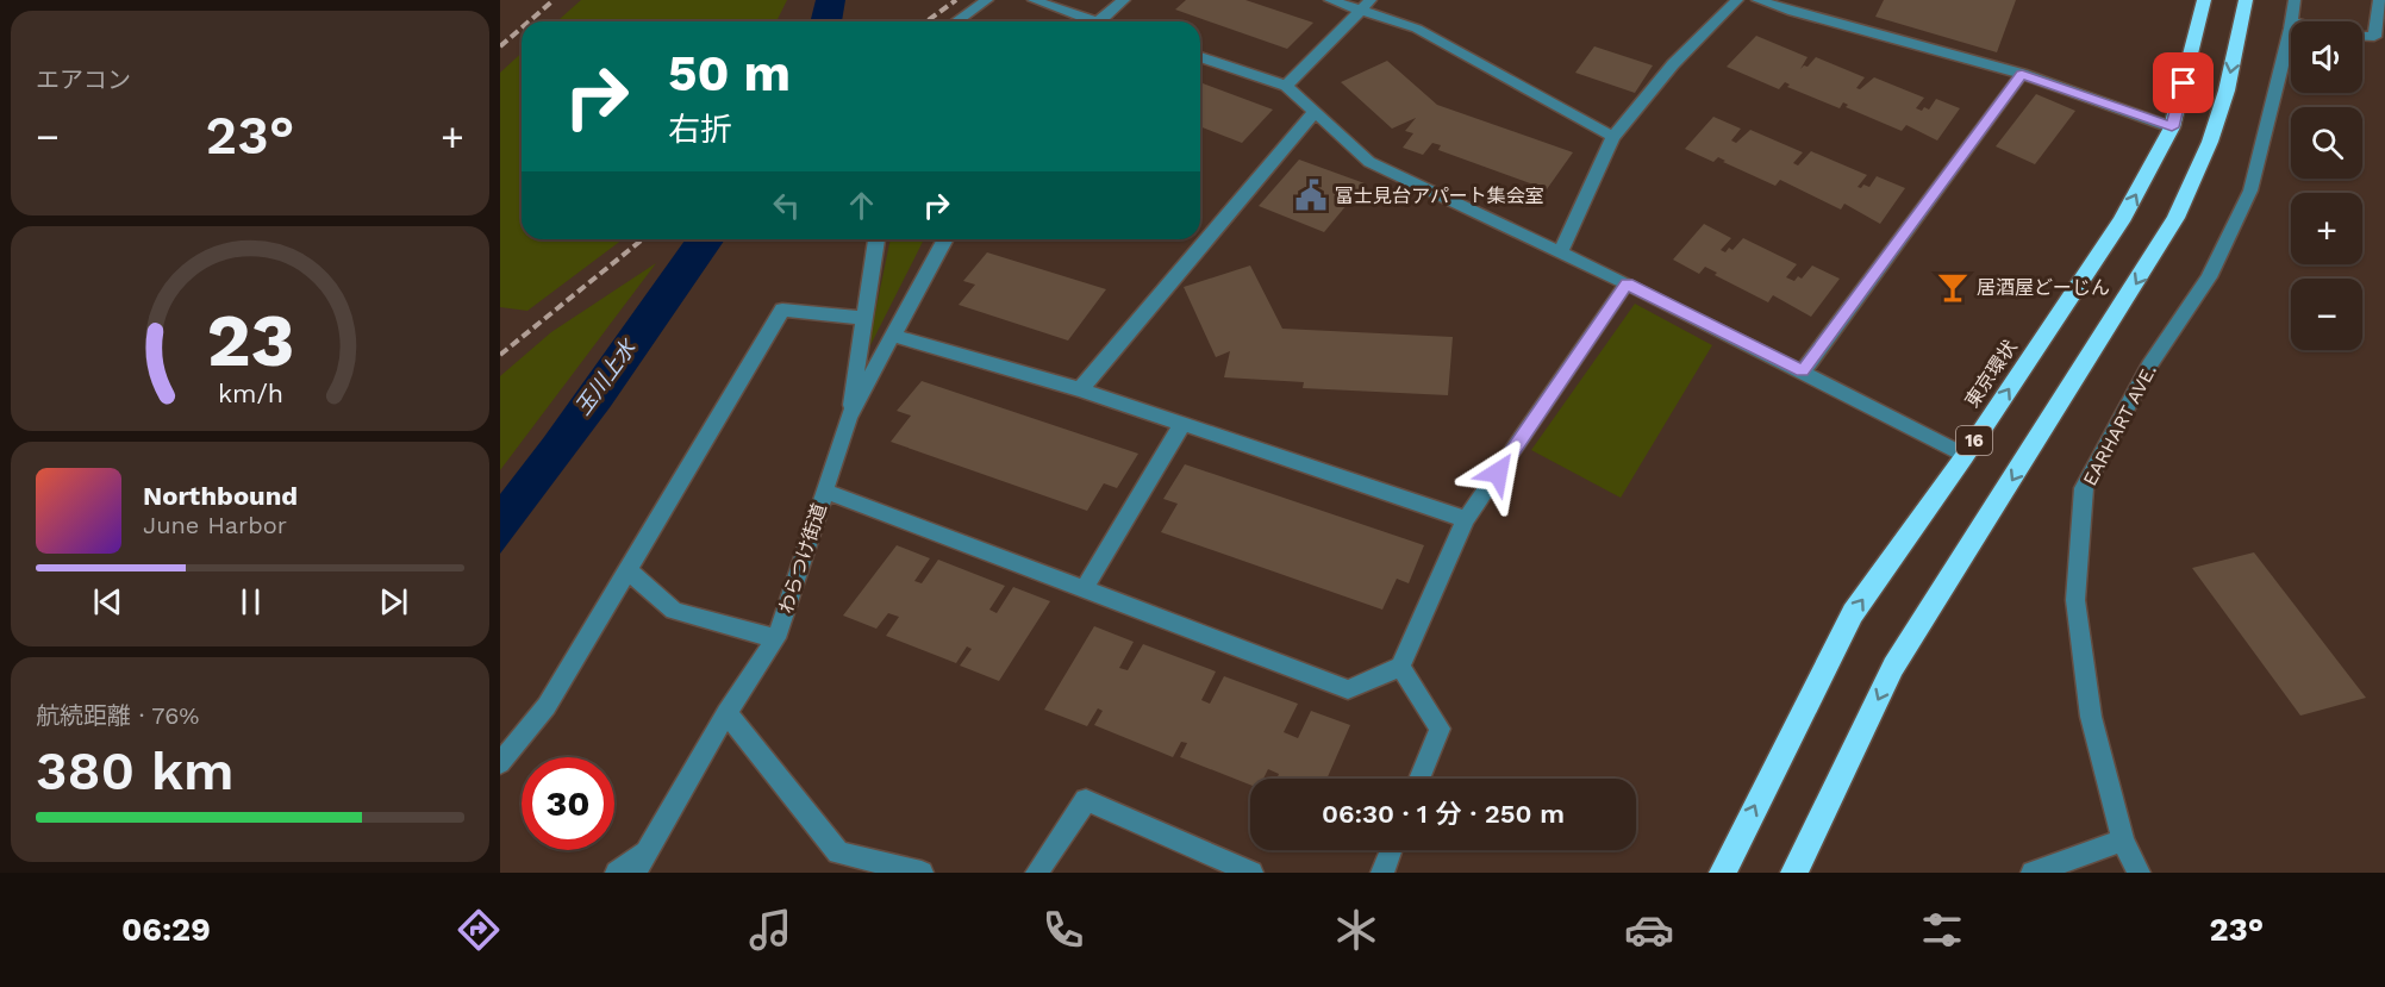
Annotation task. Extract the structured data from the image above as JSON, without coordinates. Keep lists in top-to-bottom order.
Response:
{
  "streets": {
    "highway": ["東京環状", "16"],
    "street": ["EARHART AVE.", "わらつけ街道"]
  },
  "water": ["玉川上水"],
  "places": {
    "public building": ["富士見台アパート集会室"],
    "bar": ["居酒屋どーじん"]
  },
  "page": {
    "tile": [
      "エアコン",
      ["航続距離 · 76%", "380 km"]
    ],
    "map_buttons": ["+", "−"],
    "turn": ["50 m", "右折"],
    "heat": ["−", "23°", "+"],
    "song": ["Northbound", "June Harbor"],
    "limit": "30",
    "trip": "06:30 · 1 分 · 250 m",
    "tabs": ["06:29", "23°"],
    "gauge": ["23", "km/h"]
  }
}
